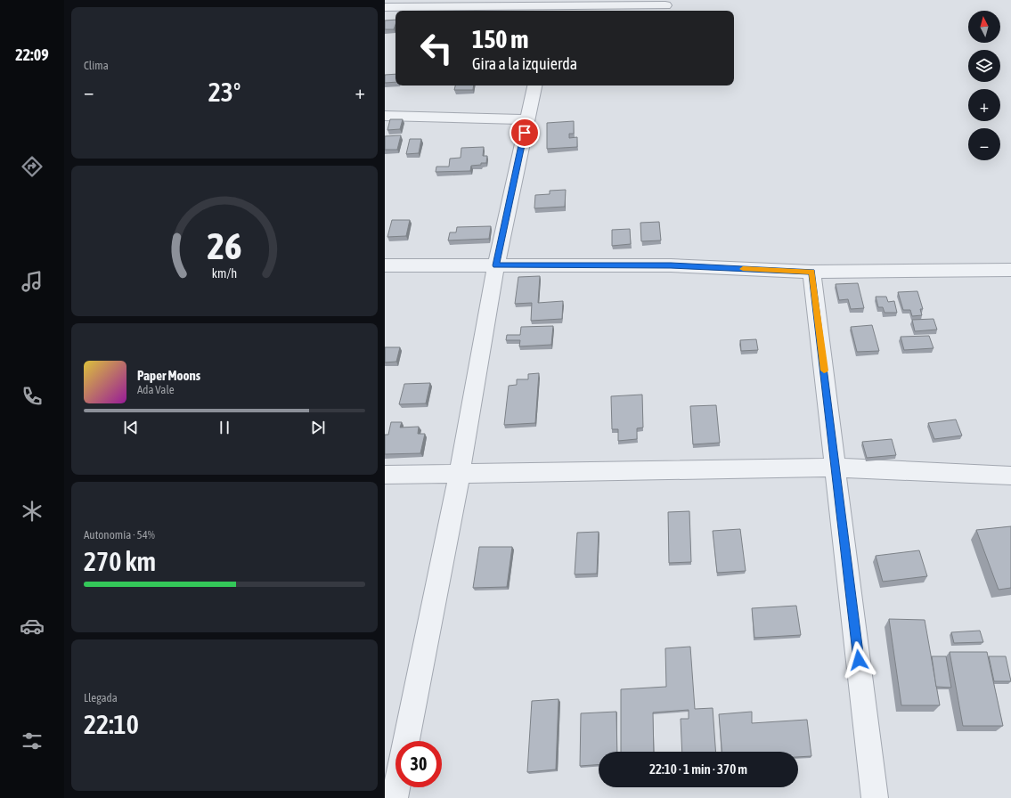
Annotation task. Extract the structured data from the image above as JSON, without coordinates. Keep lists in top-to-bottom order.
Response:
{
  "north": "top",
  "page": {
    "tabs": "22:09",
    "tile": [
      "Clima",
      ["Autonomía · 54%", "270 km"],
      ["Llegada", "22:10"]
    ],
    "map_buttons": ["+", "−"],
    "turn": ["150 m", "Gira a la izquierda"],
    "heat": ["−", "23°", "+"],
    "song": ["Paper Moons", "Ada Vale"],
    "limit": "30",
    "trip": "22:10 · 1 min · 370 m",
    "gauge": ["26", "km/h"]
  }
}
